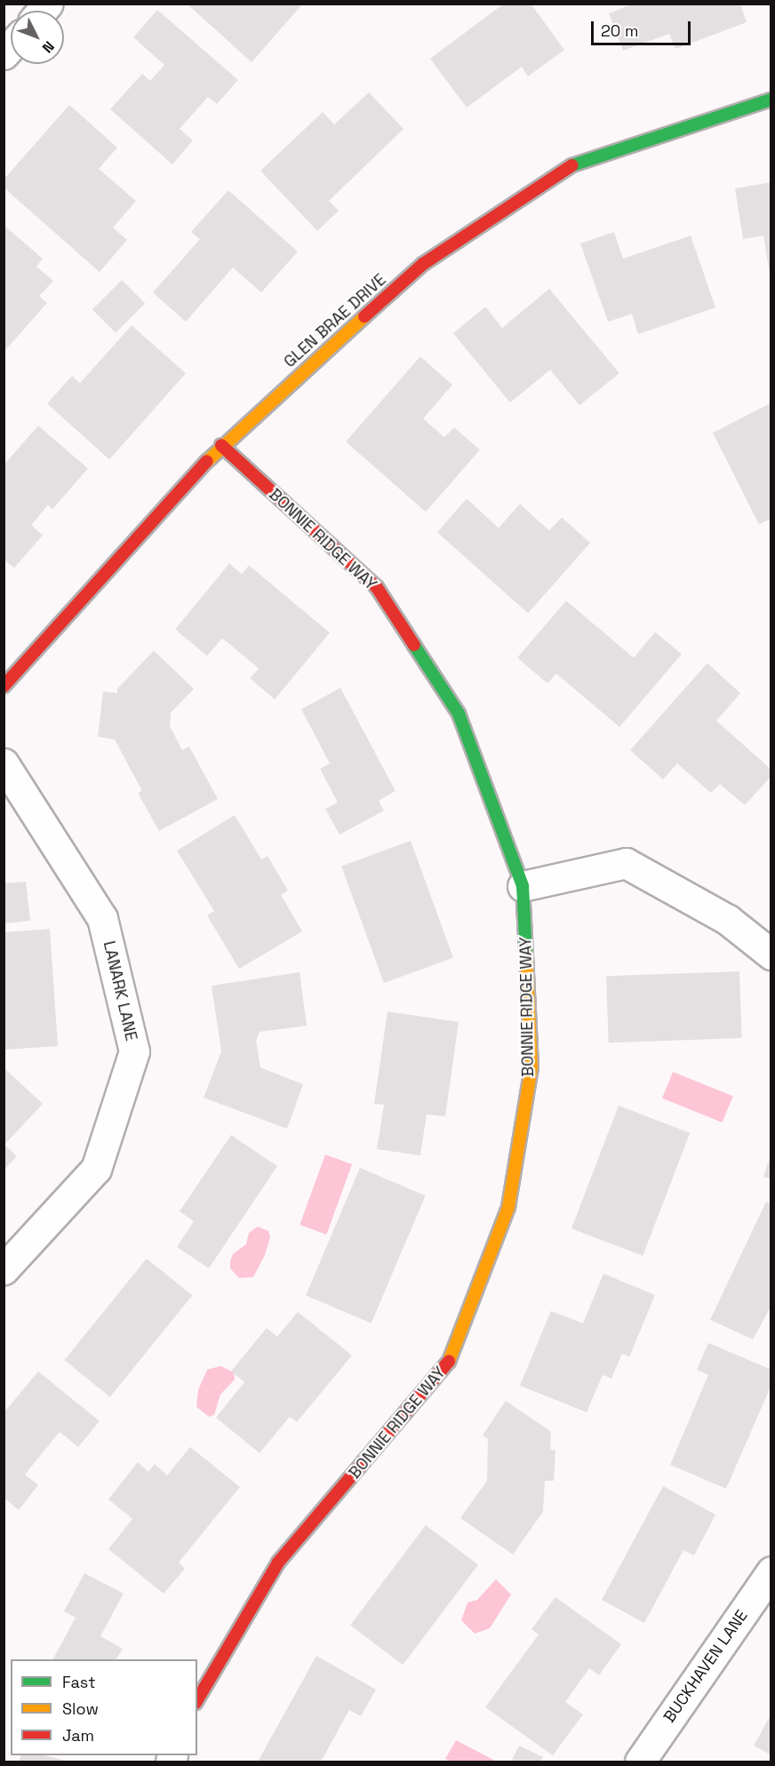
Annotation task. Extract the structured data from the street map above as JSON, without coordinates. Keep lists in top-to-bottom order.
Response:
{
  "streets": {
    "street": [
      "GLEN BRAE DRIVE",
      "BONNIE RIDGE WAY",
      "LANARK LANE",
      "BUCKHAVEN LANE"
    ]
  },
  "crossings": [
    ["GLEN BRAE DRIVE", "BONNIE RIDGE WAY"]
  ],
  "legend": ["Fast", "Slow", "Jam"],
  "scale_bar": "20 m",
  "north": "bottom right"
}
